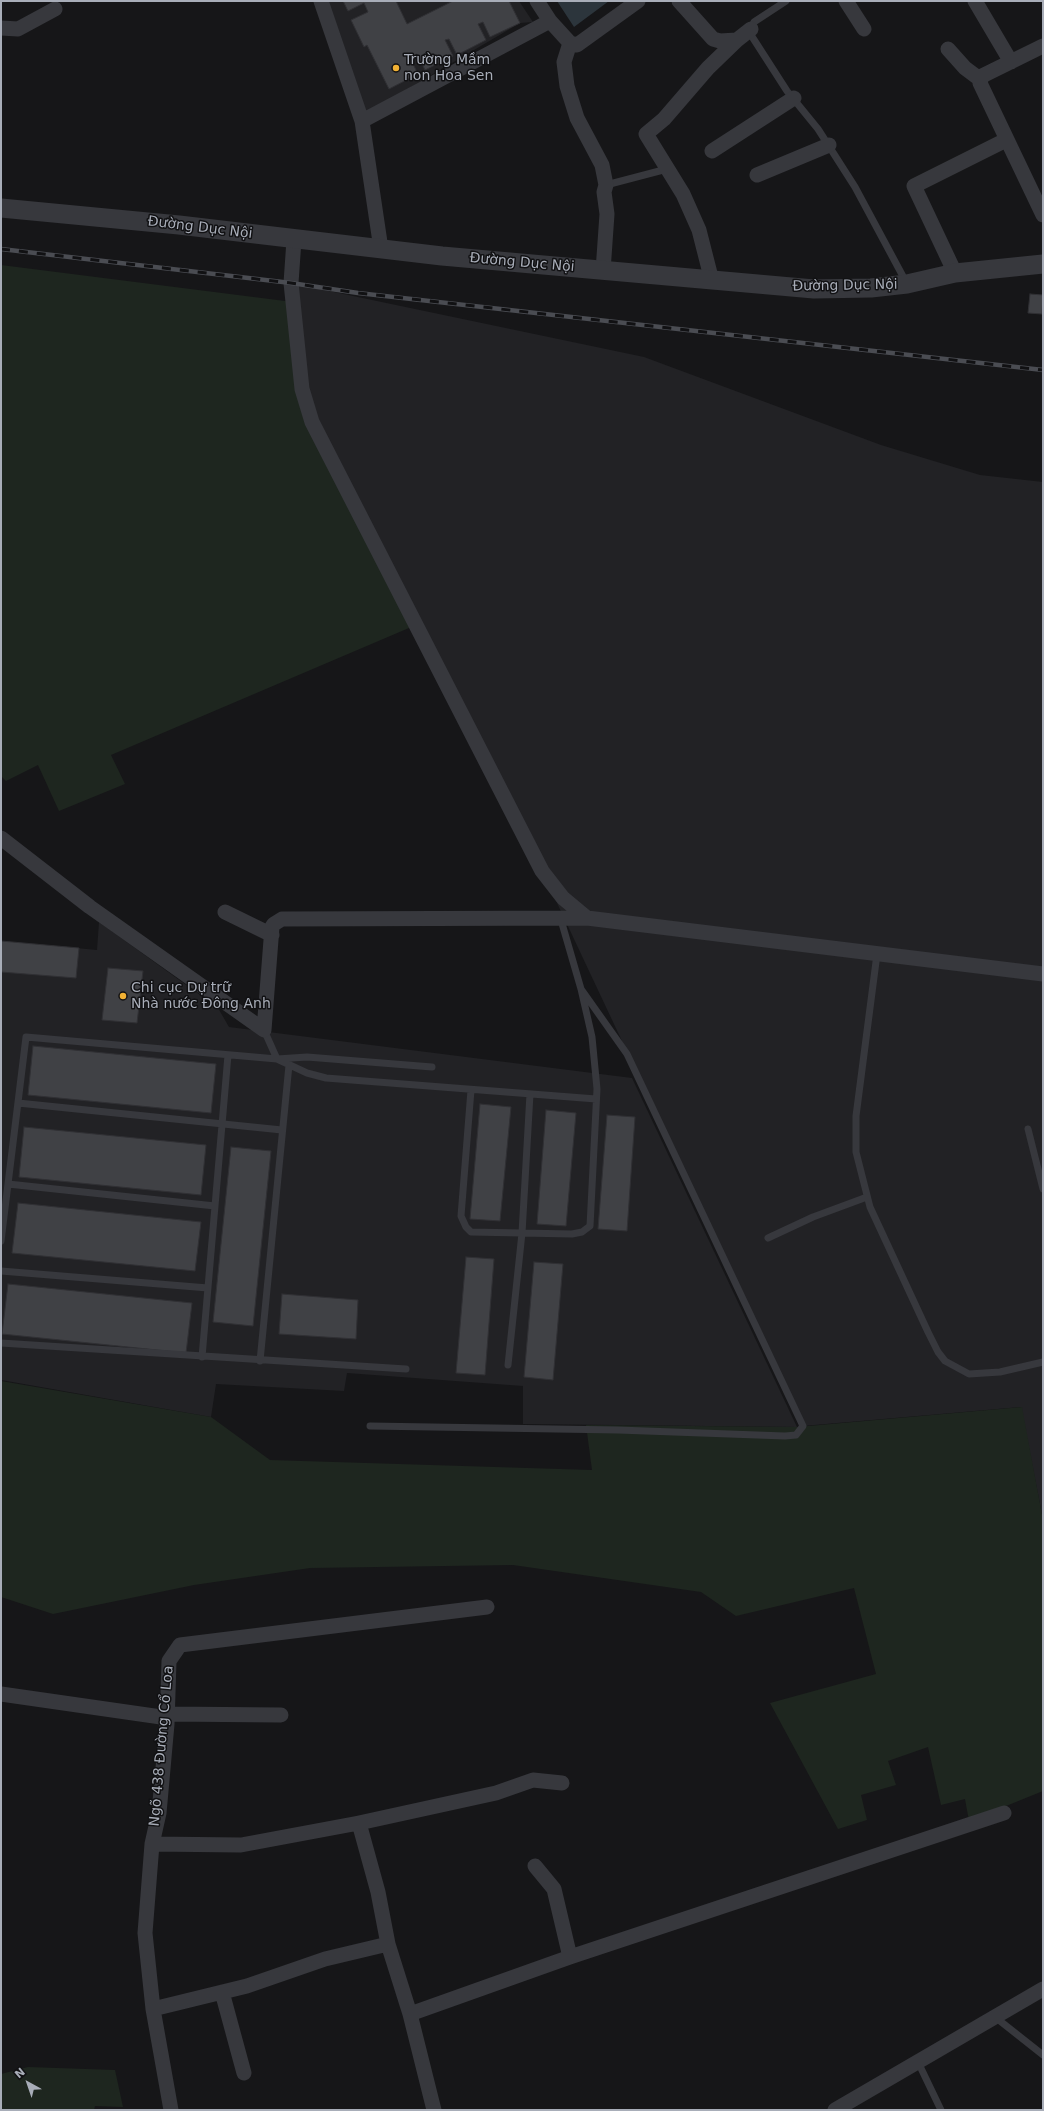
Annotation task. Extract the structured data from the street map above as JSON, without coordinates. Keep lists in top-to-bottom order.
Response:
{
  "streets": {
    "street": ["Đường Dục Nội", "Ngõ 438 Đường Cổ Loa"]
  },
  "places": ["Trường Mầm non Hoa Sen", "Chi cục Dự trữ Nhà nước Đông Anh"],
  "north": "top left"
}
